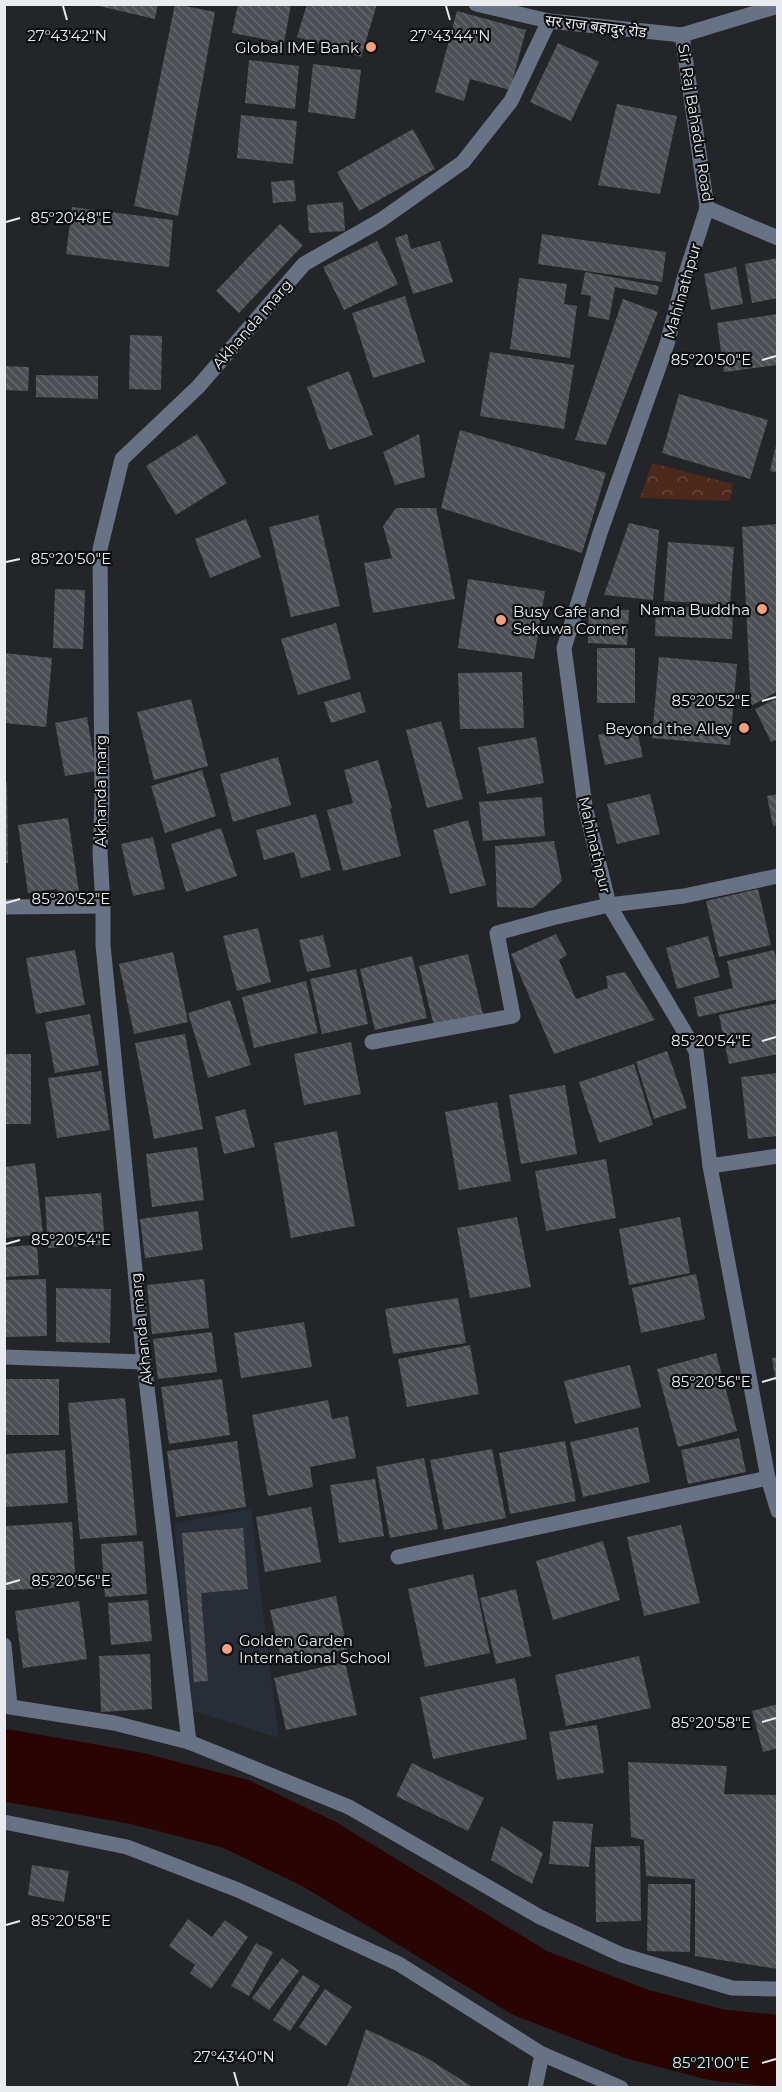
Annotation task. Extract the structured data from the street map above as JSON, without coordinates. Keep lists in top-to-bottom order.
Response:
{
  "streets": {
    "street": [
      "सर राज बहादुर रोड",
      "Sir Raj Bahadur Road",
      "Mahinathpur",
      "Akhanda marg"
    ]
  },
  "crossings": [
    ["सर राज बहादुर रोड", "Sir Raj Bahadur Road"],
    ["सर राज बहादुर रोड", "Akhanda marg"],
    ["Sir Raj Bahadur Road", "Mahinathpur"]
  ],
  "places": [
    "Global IME Bank",
    "Nama Buddha",
    "Busy Cafe and Sekuwa Corner",
    "Beyond the Alley",
    "Golden Garden International School"
  ],
  "coordinates": [
    "27°43'42\"N",
    "27°43'44\"N",
    "85°20'48\"E",
    "85°20'50\"E",
    "85°20'52\"E",
    "85°20'54\"E",
    "85°20'56\"E",
    "85°20'58\"E",
    "27°43'40\"N",
    "85°21'00\"E"
  ]
}
